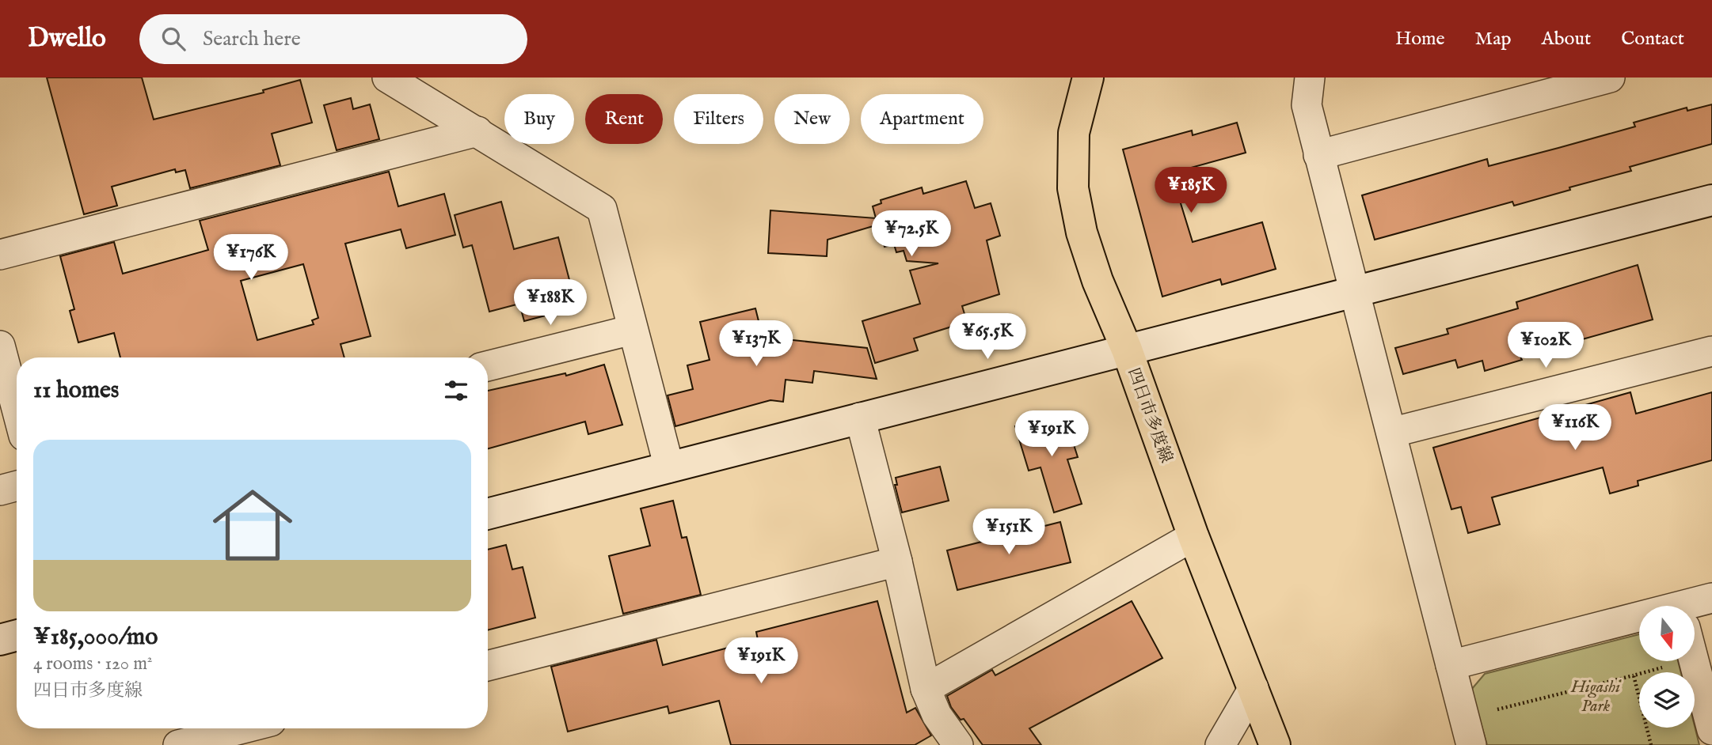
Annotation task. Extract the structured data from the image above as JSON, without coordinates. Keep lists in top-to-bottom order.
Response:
{
  "streets": {
    "main road": ["四日市多度線"]
  },
  "parks": ["Higashi Park"],
  "north": "bottom",
  "page": {
    "header": "Dwello",
    "search": "Search here",
    "nav": [
      "Home",
      "Map",
      "About",
      "Contact"
    ],
    "chip": [
      "Buy",
      "Rent",
      "Filters",
      "New",
      "Apartment"
    ],
    "price": [
      "¥185K",
      "¥72.5K",
      "¥176K",
      "¥188K",
      "¥65.5K",
      "¥137K",
      "¥102K",
      "¥116K",
      "¥191K",
      "¥151K",
      "¥191K"
    ],
    "heading": "11 homes",
    "list": [
      {
        "name": "¥185,000/mo",
        "note": "4 rooms · 120 m² · 四日市多度線"
      }
    ]
  }
}
